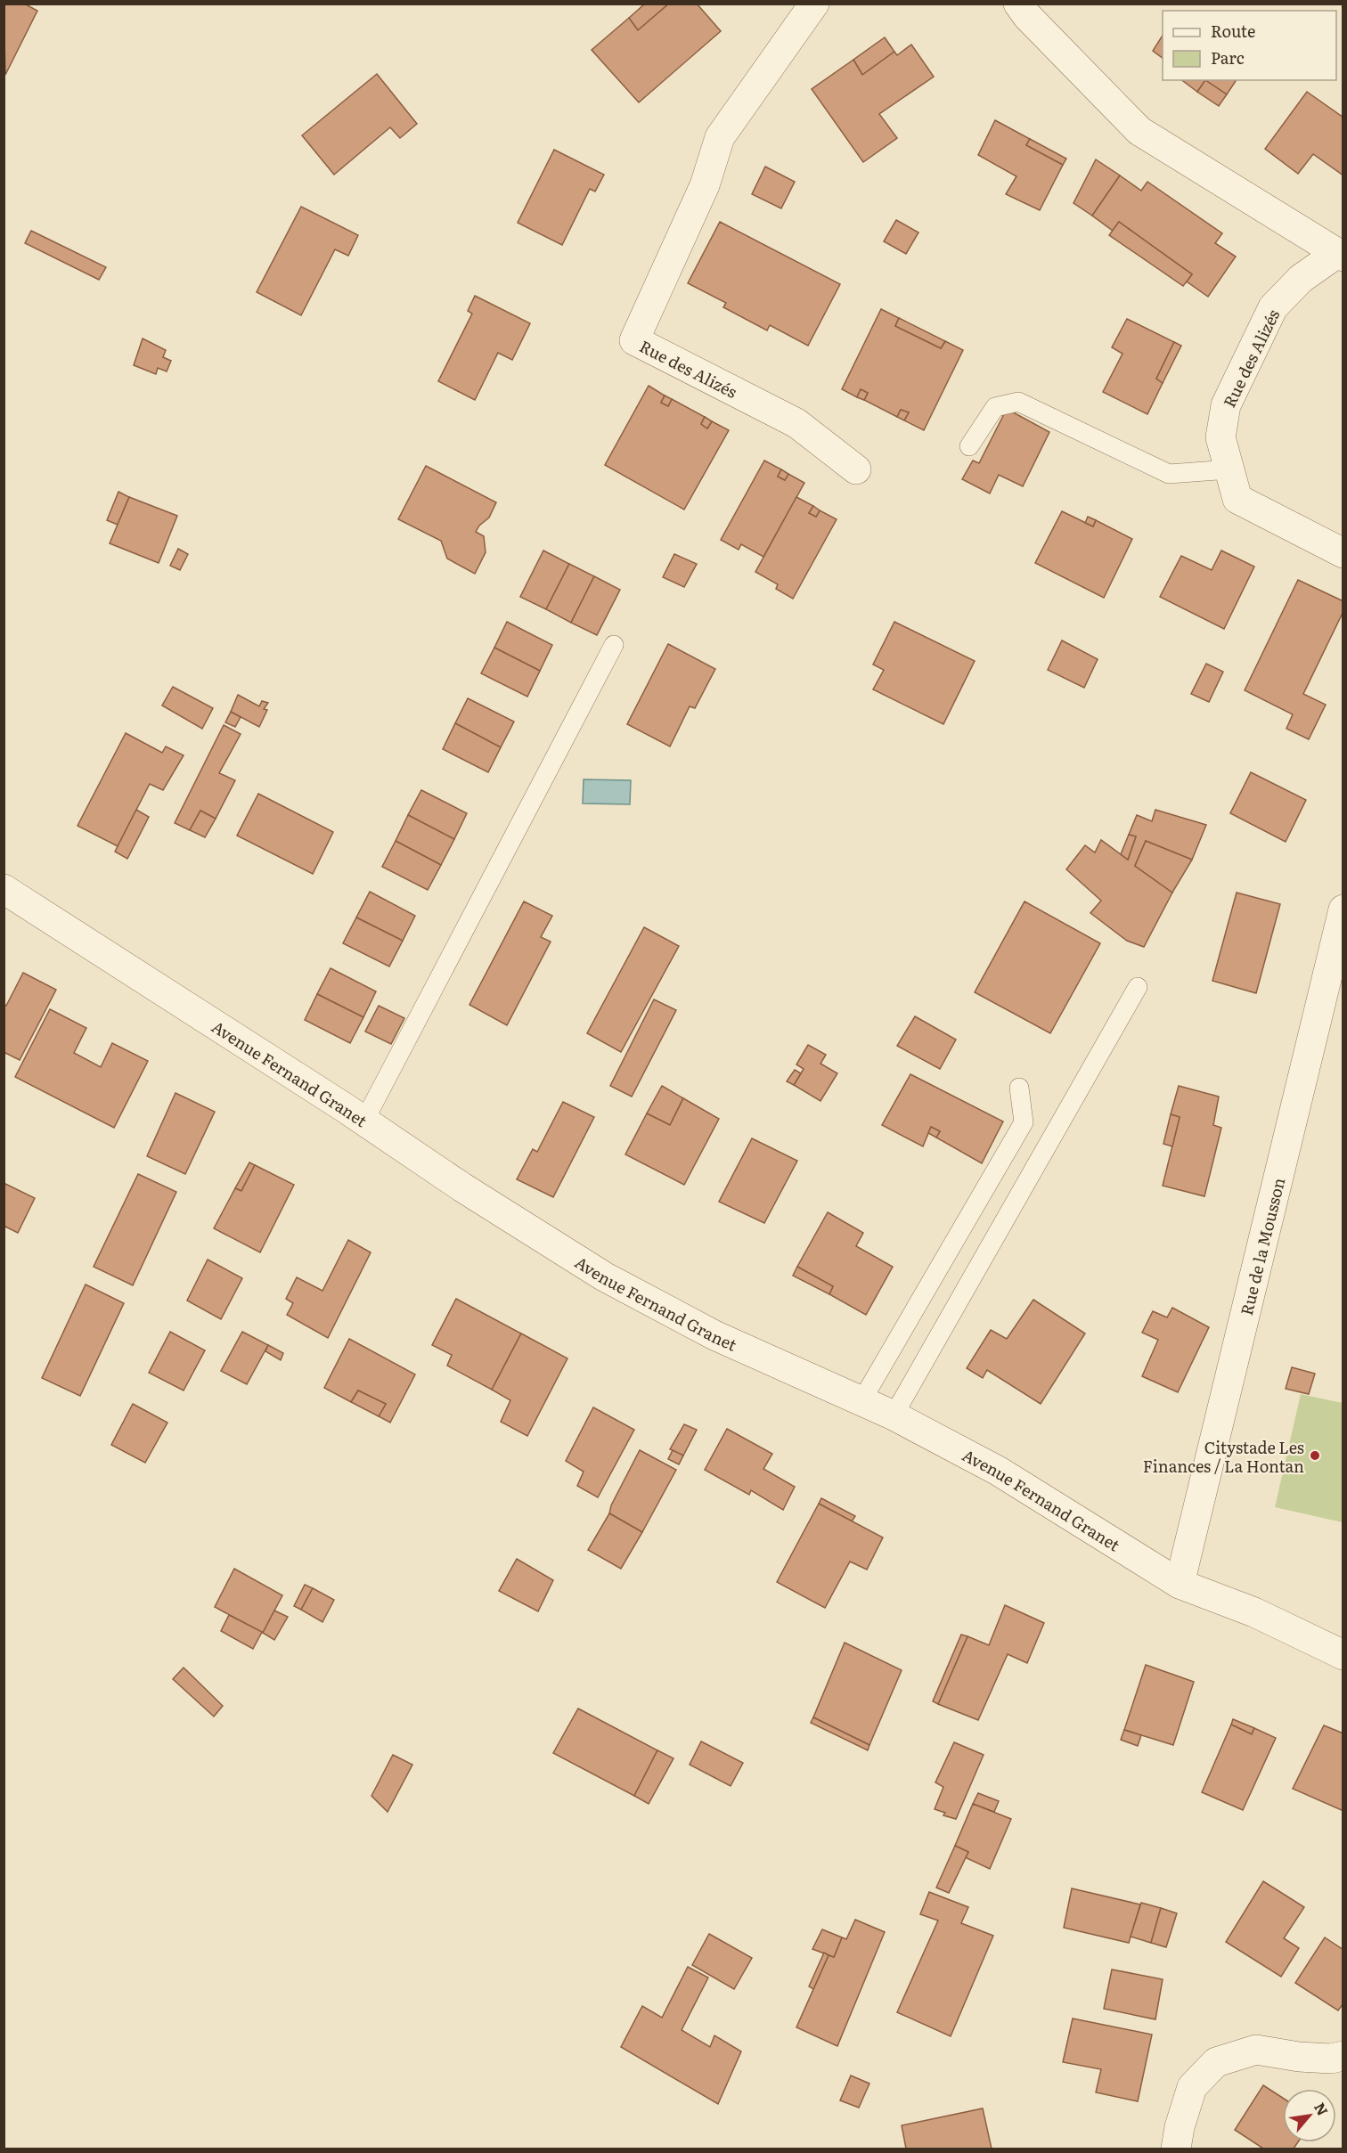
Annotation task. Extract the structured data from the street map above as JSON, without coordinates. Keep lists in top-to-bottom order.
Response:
{
  "streets": {
    "street": ["Rue des Alizés", "Avenue Fernand Granet", "Rue de la Mousson"]
  },
  "crossings": [
    ["Avenue Fernand Granet", "Rue de la Mousson"]
  ],
  "places": ["Citystade Les Finances / La Hontan"],
  "legend": ["Route", "Parc"],
  "north": "top right"
}
